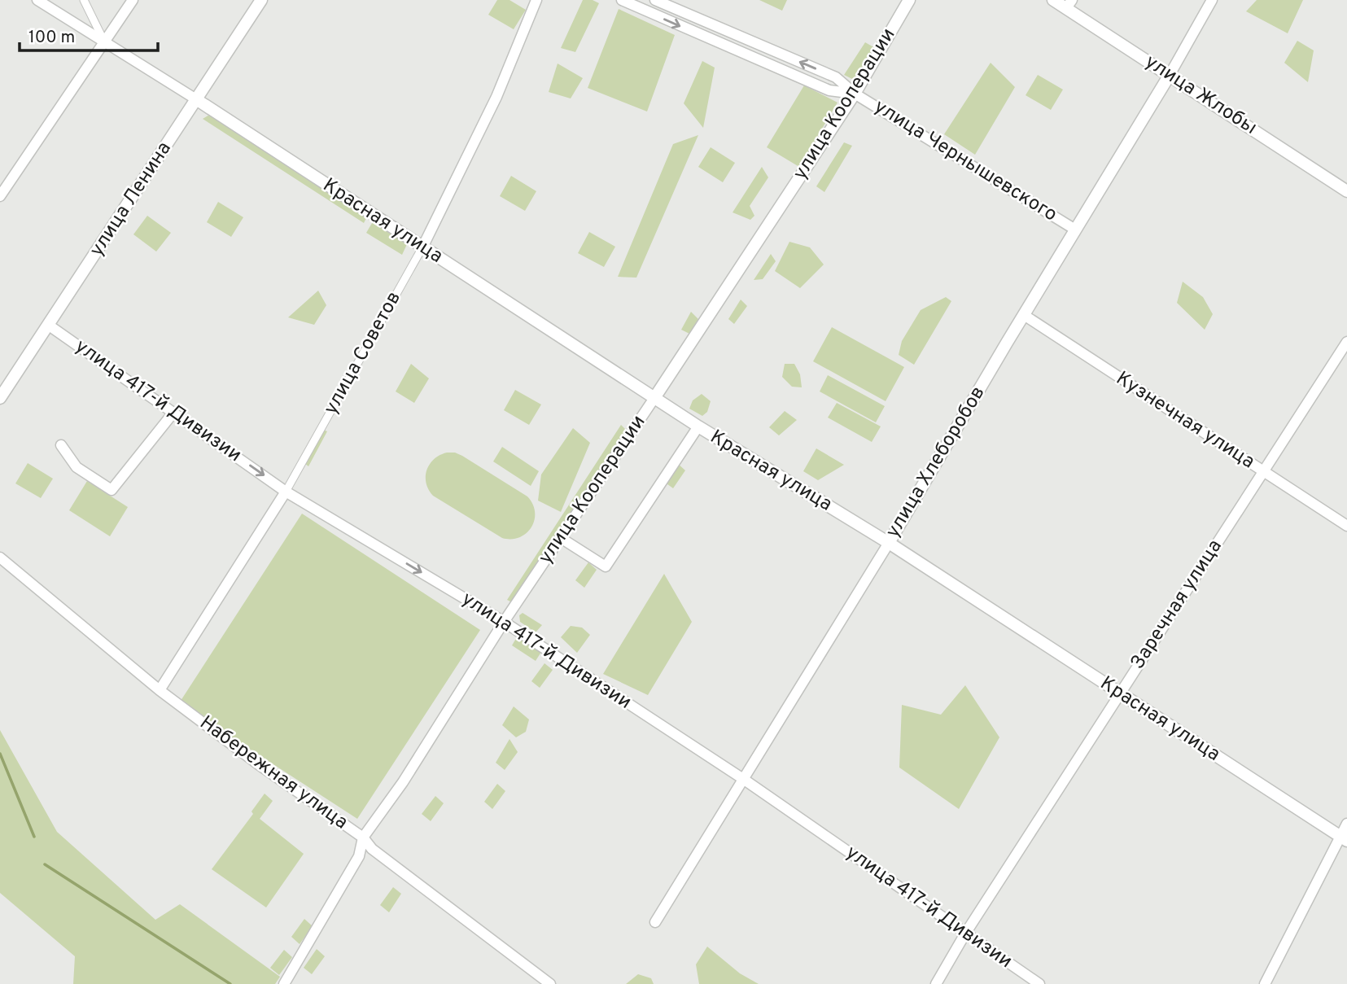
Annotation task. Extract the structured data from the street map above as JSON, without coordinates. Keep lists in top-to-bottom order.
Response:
{
  "streets": {
    "street": [
      "улица Жлобы",
      "улица Кооперации",
      "улица Чернышевского",
      "улица Ленина",
      "Красная улица",
      "улица Советов",
      "улица 417-й Дивизии",
      "Кузнечная улица",
      "улица Хлеборобов",
      "Заречная улица",
      "Набережная улица"
    ]
  },
  "crossings": [
    ["улица Жлобы", "улица Хлеборобов"],
    ["улица Кооперации", "улица Чернышевского"],
    ["улица Кооперации", "Красная улица"],
    ["улица Кооперации", "улица 417-й Дивизии"],
    ["улица Кооперации", "Набережная улица"],
    ["улица Чернышевского", "улица Хлеборобов"],
    ["улица Ленина", "Красная улица"],
    ["улица Ленина", "улица 417-й Дивизии"],
    ["Красная улица", "улица Советов"],
    ["Красная улица", "улица Хлеборобов"],
    ["Красная улица", "Заречная улица"],
    ["улица Советов", "улица 417-й Дивизии"],
    ["улица Советов", "Набережная улица"],
    ["улица 417-й Дивизии", "улица Хлеборобов"],
    ["улица 417-й Дивизии", "Заречная улица"],
    ["Кузнечная улица", "улица Хлеборобов"],
    ["Кузнечная улица", "Заречная улица"]
  ],
  "scale_bar": "100 m"
}
